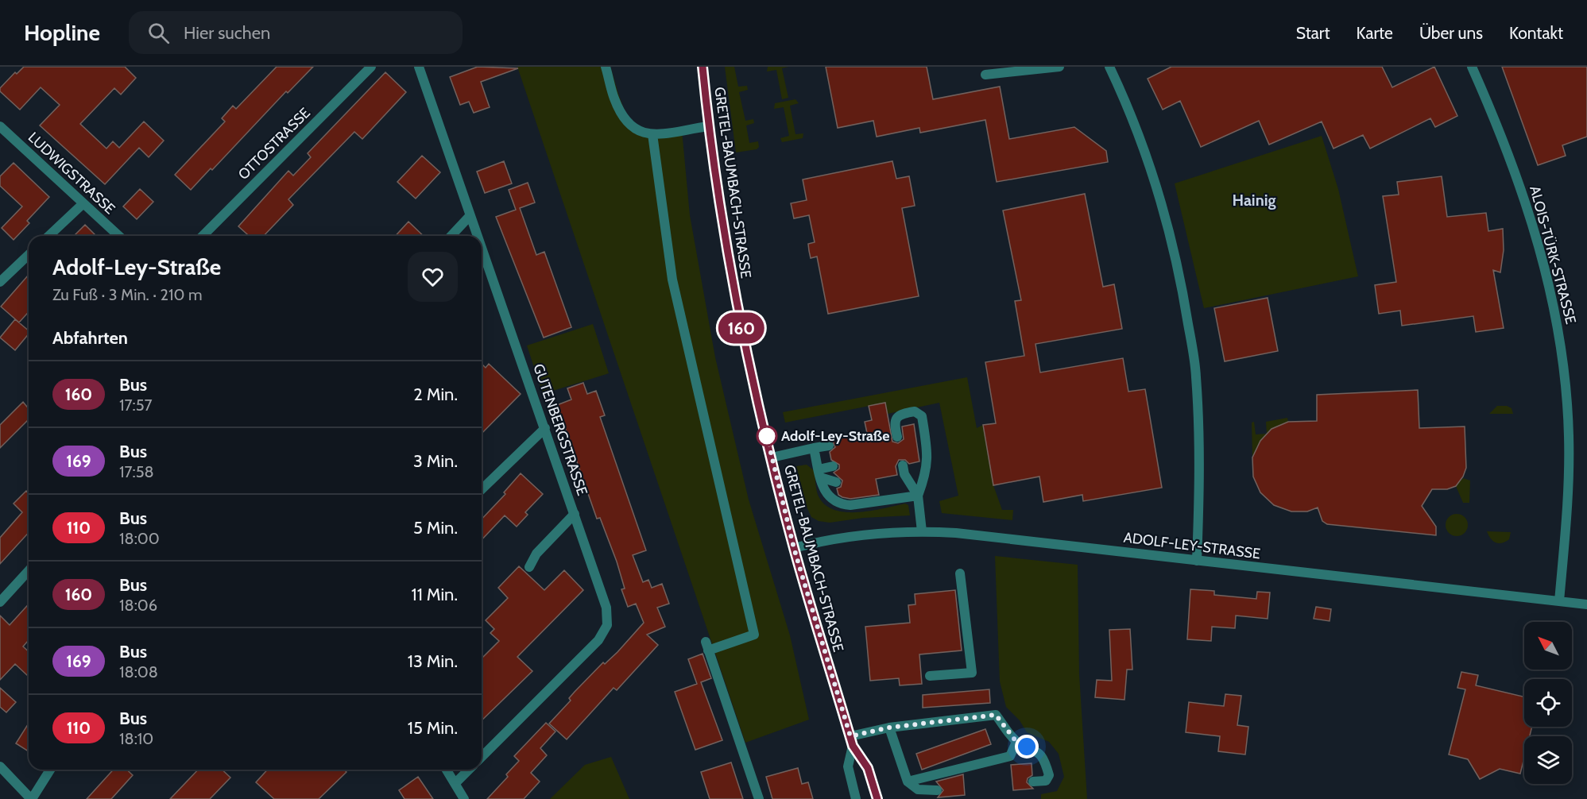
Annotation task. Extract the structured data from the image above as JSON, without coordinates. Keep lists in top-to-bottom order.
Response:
{
  "streets": {
    "street": [
      "OTTOSTRASSE",
      "LUDWIGSTRASSE",
      "GRETEL-BAUMBACH-STRASSE",
      "ALOIS-TÜRK-STRASSE",
      "GUTENBERGSTRASSE",
      "ADOLF-LEY-STRASSE"
    ]
  },
  "crossings": [
    ["GRETEL-BAUMBACH-STRASSE", "ADOLF-LEY-STRASSE"],
    ["ALOIS-TÜRK-STRASSE", "ADOLF-LEY-STRASSE"]
  ],
  "districts": ["Hainig"],
  "places": ["Adolf-Ley-Straße"],
  "lines": ["bus line 160"],
  "north": "top left",
  "page": {
    "header": "Hopline",
    "search": "Hier suchen",
    "nav": [
      "Start",
      "Karte",
      "Über uns",
      "Kontakt"
    ],
    "on_map": "160",
    "heading": [
      ["Adolf-Ley-Straße", "Zu Fuß · 3 Min. · 210 m"],
      "Abfahrten"
    ],
    "list": [
      {
        "mark": "160",
        "name": "Bus",
        "note": "17:57",
        "value": "2 Min."
      },
      {
        "mark": "169",
        "name": "Bus",
        "note": "17:58",
        "value": "3 Min."
      },
      {
        "mark": "110",
        "name": "Bus",
        "note": "18:00",
        "value": "5 Min."
      },
      {
        "mark": "160",
        "name": "Bus",
        "note": "18:06",
        "value": "11 Min."
      },
      {
        "mark": "169",
        "name": "Bus",
        "note": "18:08",
        "value": "13 Min."
      },
      {
        "mark": "110",
        "name": "Bus",
        "note": "18:10",
        "value": "15 Min."
      }
    ]
  }
}
